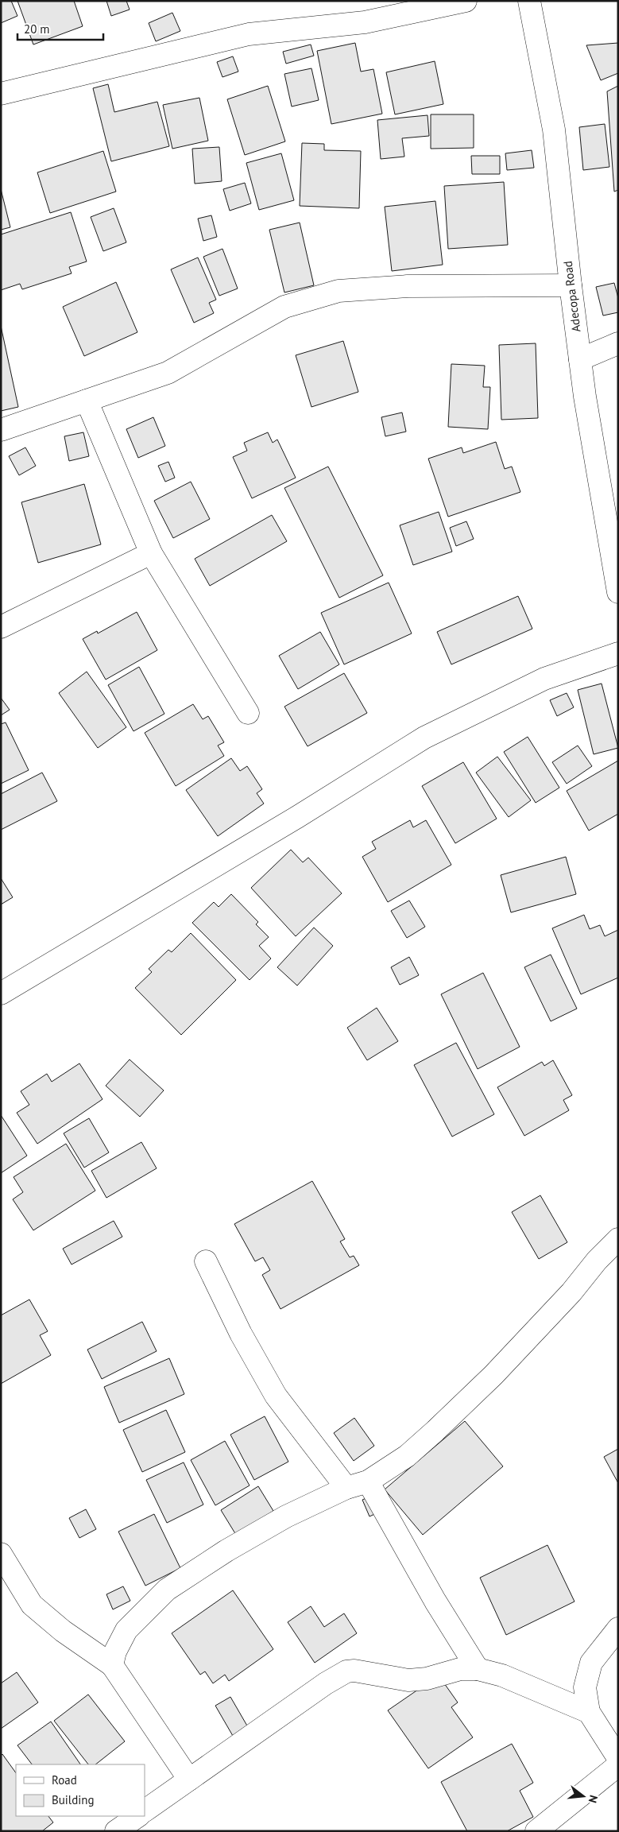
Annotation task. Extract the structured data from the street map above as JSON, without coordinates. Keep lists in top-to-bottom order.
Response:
{
  "streets": {
    "street": ["Adecopa Road"]
  },
  "legend": ["Road", "Building"],
  "scale_bar": "20 m",
  "north": "right"
}
